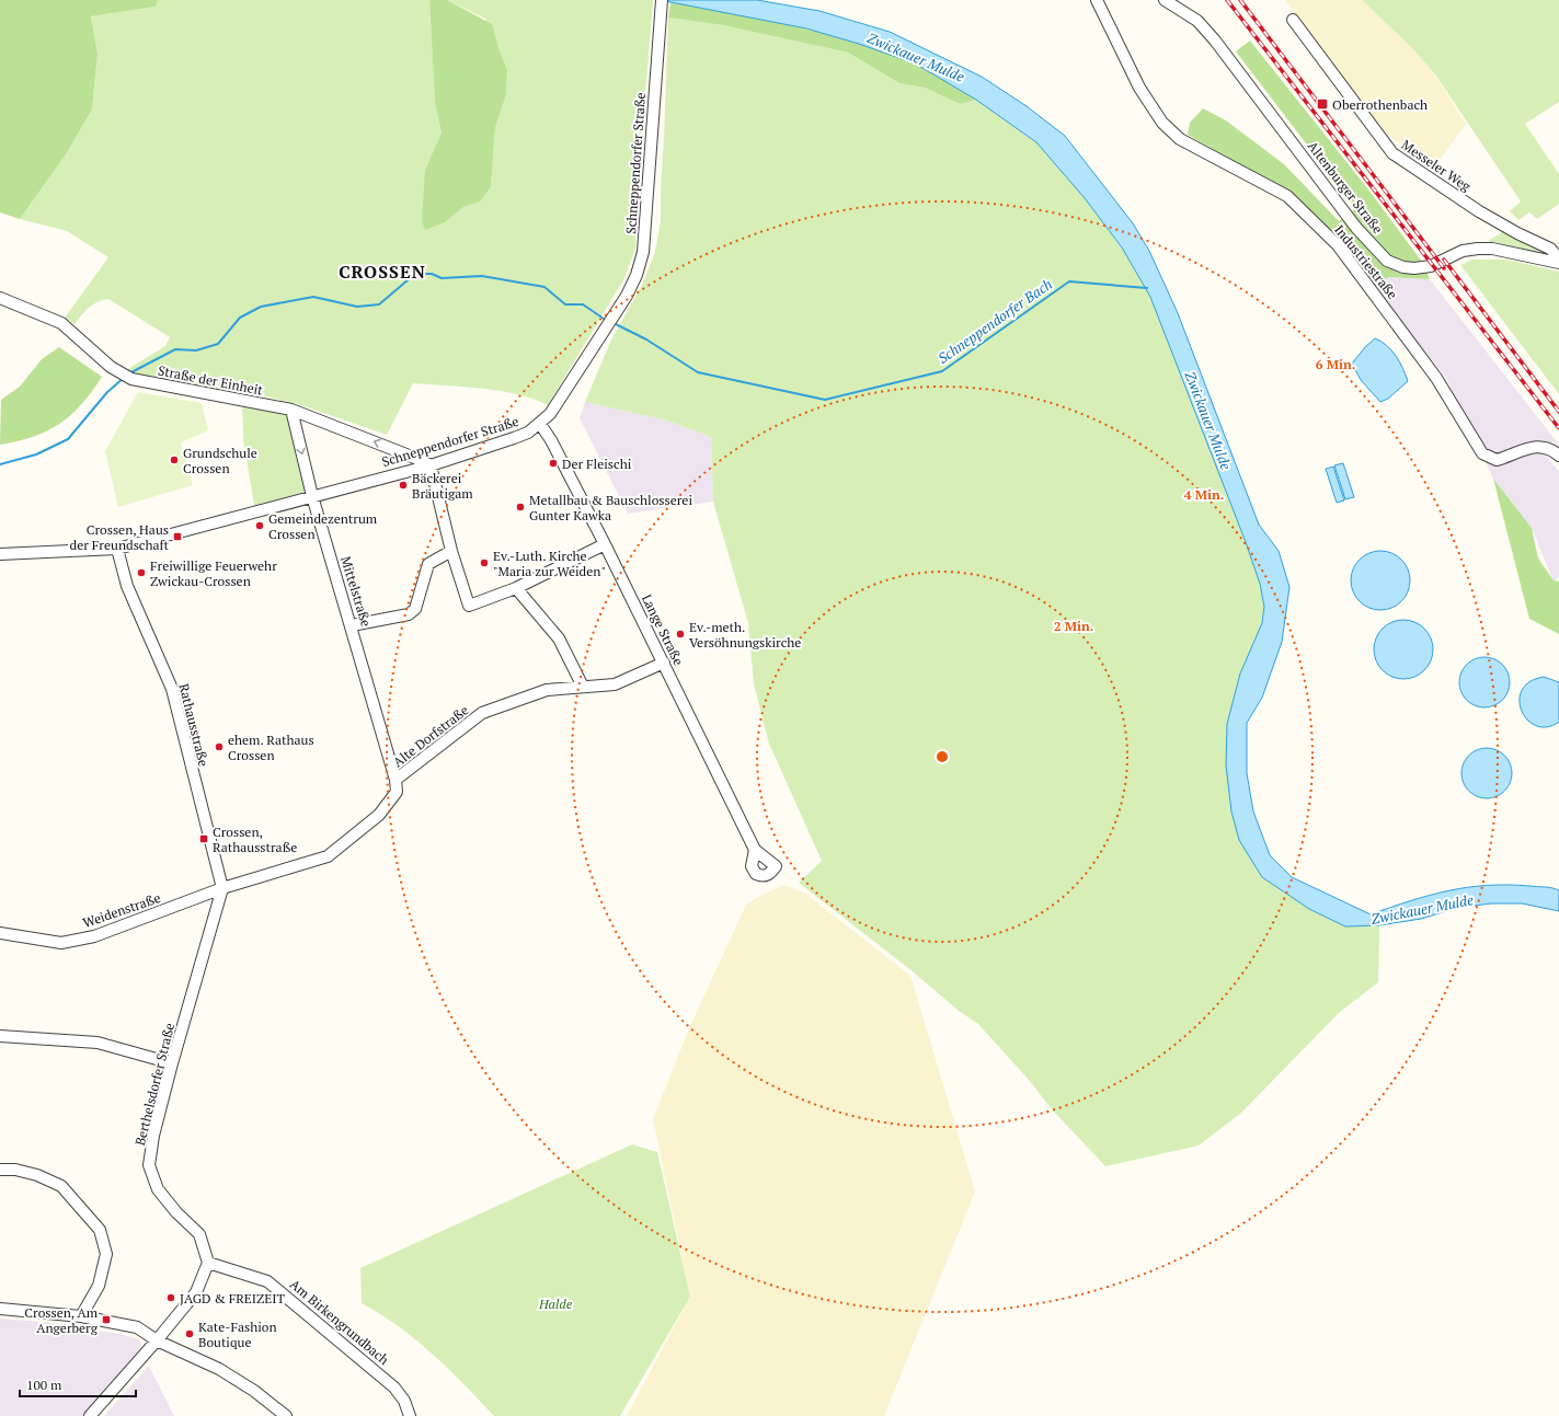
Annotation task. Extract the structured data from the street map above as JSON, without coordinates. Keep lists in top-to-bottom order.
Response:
{
  "streets": {
    "street": [
      "Schneppendorfer Straße",
      "Messeler Weg",
      "Altenburger Straße",
      "Industriestraße",
      "Straße der Einheit",
      "Mittelstraße",
      "Lange Straße",
      "Rathausstraße",
      "Alte Dorfstraße",
      "Weidenstraße",
      "Berthelsdorfer Straße",
      "Am Birkengrundbach"
    ]
  },
  "crossings": [
    ["Schneppendorfer Straße", "Straße der Einheit"],
    ["Schneppendorfer Straße", "Mittelstraße"],
    ["Schneppendorfer Straße", "Lange Straße"],
    ["Schneppendorfer Straße", "Rathausstraße"],
    ["Messeler Weg", "Altenburger Straße"],
    ["Straße der Einheit", "Mittelstraße"],
    ["Mittelstraße", "Alte Dorfstraße"],
    ["Lange Straße", "Alte Dorfstraße"],
    ["Rathausstraße", "Alte Dorfstraße"],
    ["Rathausstraße", "Weidenstraße"],
    ["Rathausstraße", "Berthelsdorfer Straße"],
    ["Alte Dorfstraße", "Weidenstraße"],
    ["Alte Dorfstraße", "Berthelsdorfer Straße"],
    ["Weidenstraße", "Berthelsdorfer Straße"],
    ["Berthelsdorfer Straße", "Am Birkengrundbach"]
  ],
  "districts": ["CROSSEN"],
  "water": ["Zwickauer Mulde", "Schneppendorfer Bach"],
  "parks": ["Halde"],
  "places": {
    "transit": [
      "Oberrothenbach",
      "Crossen, Haus der Freundschaft",
      "Crossen, Rathausstraße",
      "Crossen, Am Angerberg"
    ],
    "other": [
      "Grundschule Crossen",
      "Der Fleischi",
      "Bäckerei Bräutigam",
      "Metallbau & Bauschlosserei Gunter Kawka",
      "Gemeindezentrum Crossen",
      "Ev.-Luth. Kirche \"Maria zur Weiden\"",
      "Freiwillige Feuerwehr Zwickau-Crossen",
      "Ev.-meth. Versöhnungskirche",
      "ehem. Rathaus Crossen",
      "JAGD & FREIZEIT",
      "Kate-Fashion Boutique"
    ]
  },
  "scale_bar": "100 m",
  "rings": ["6 Min.", "4 Min.", "2 Min."]
}
